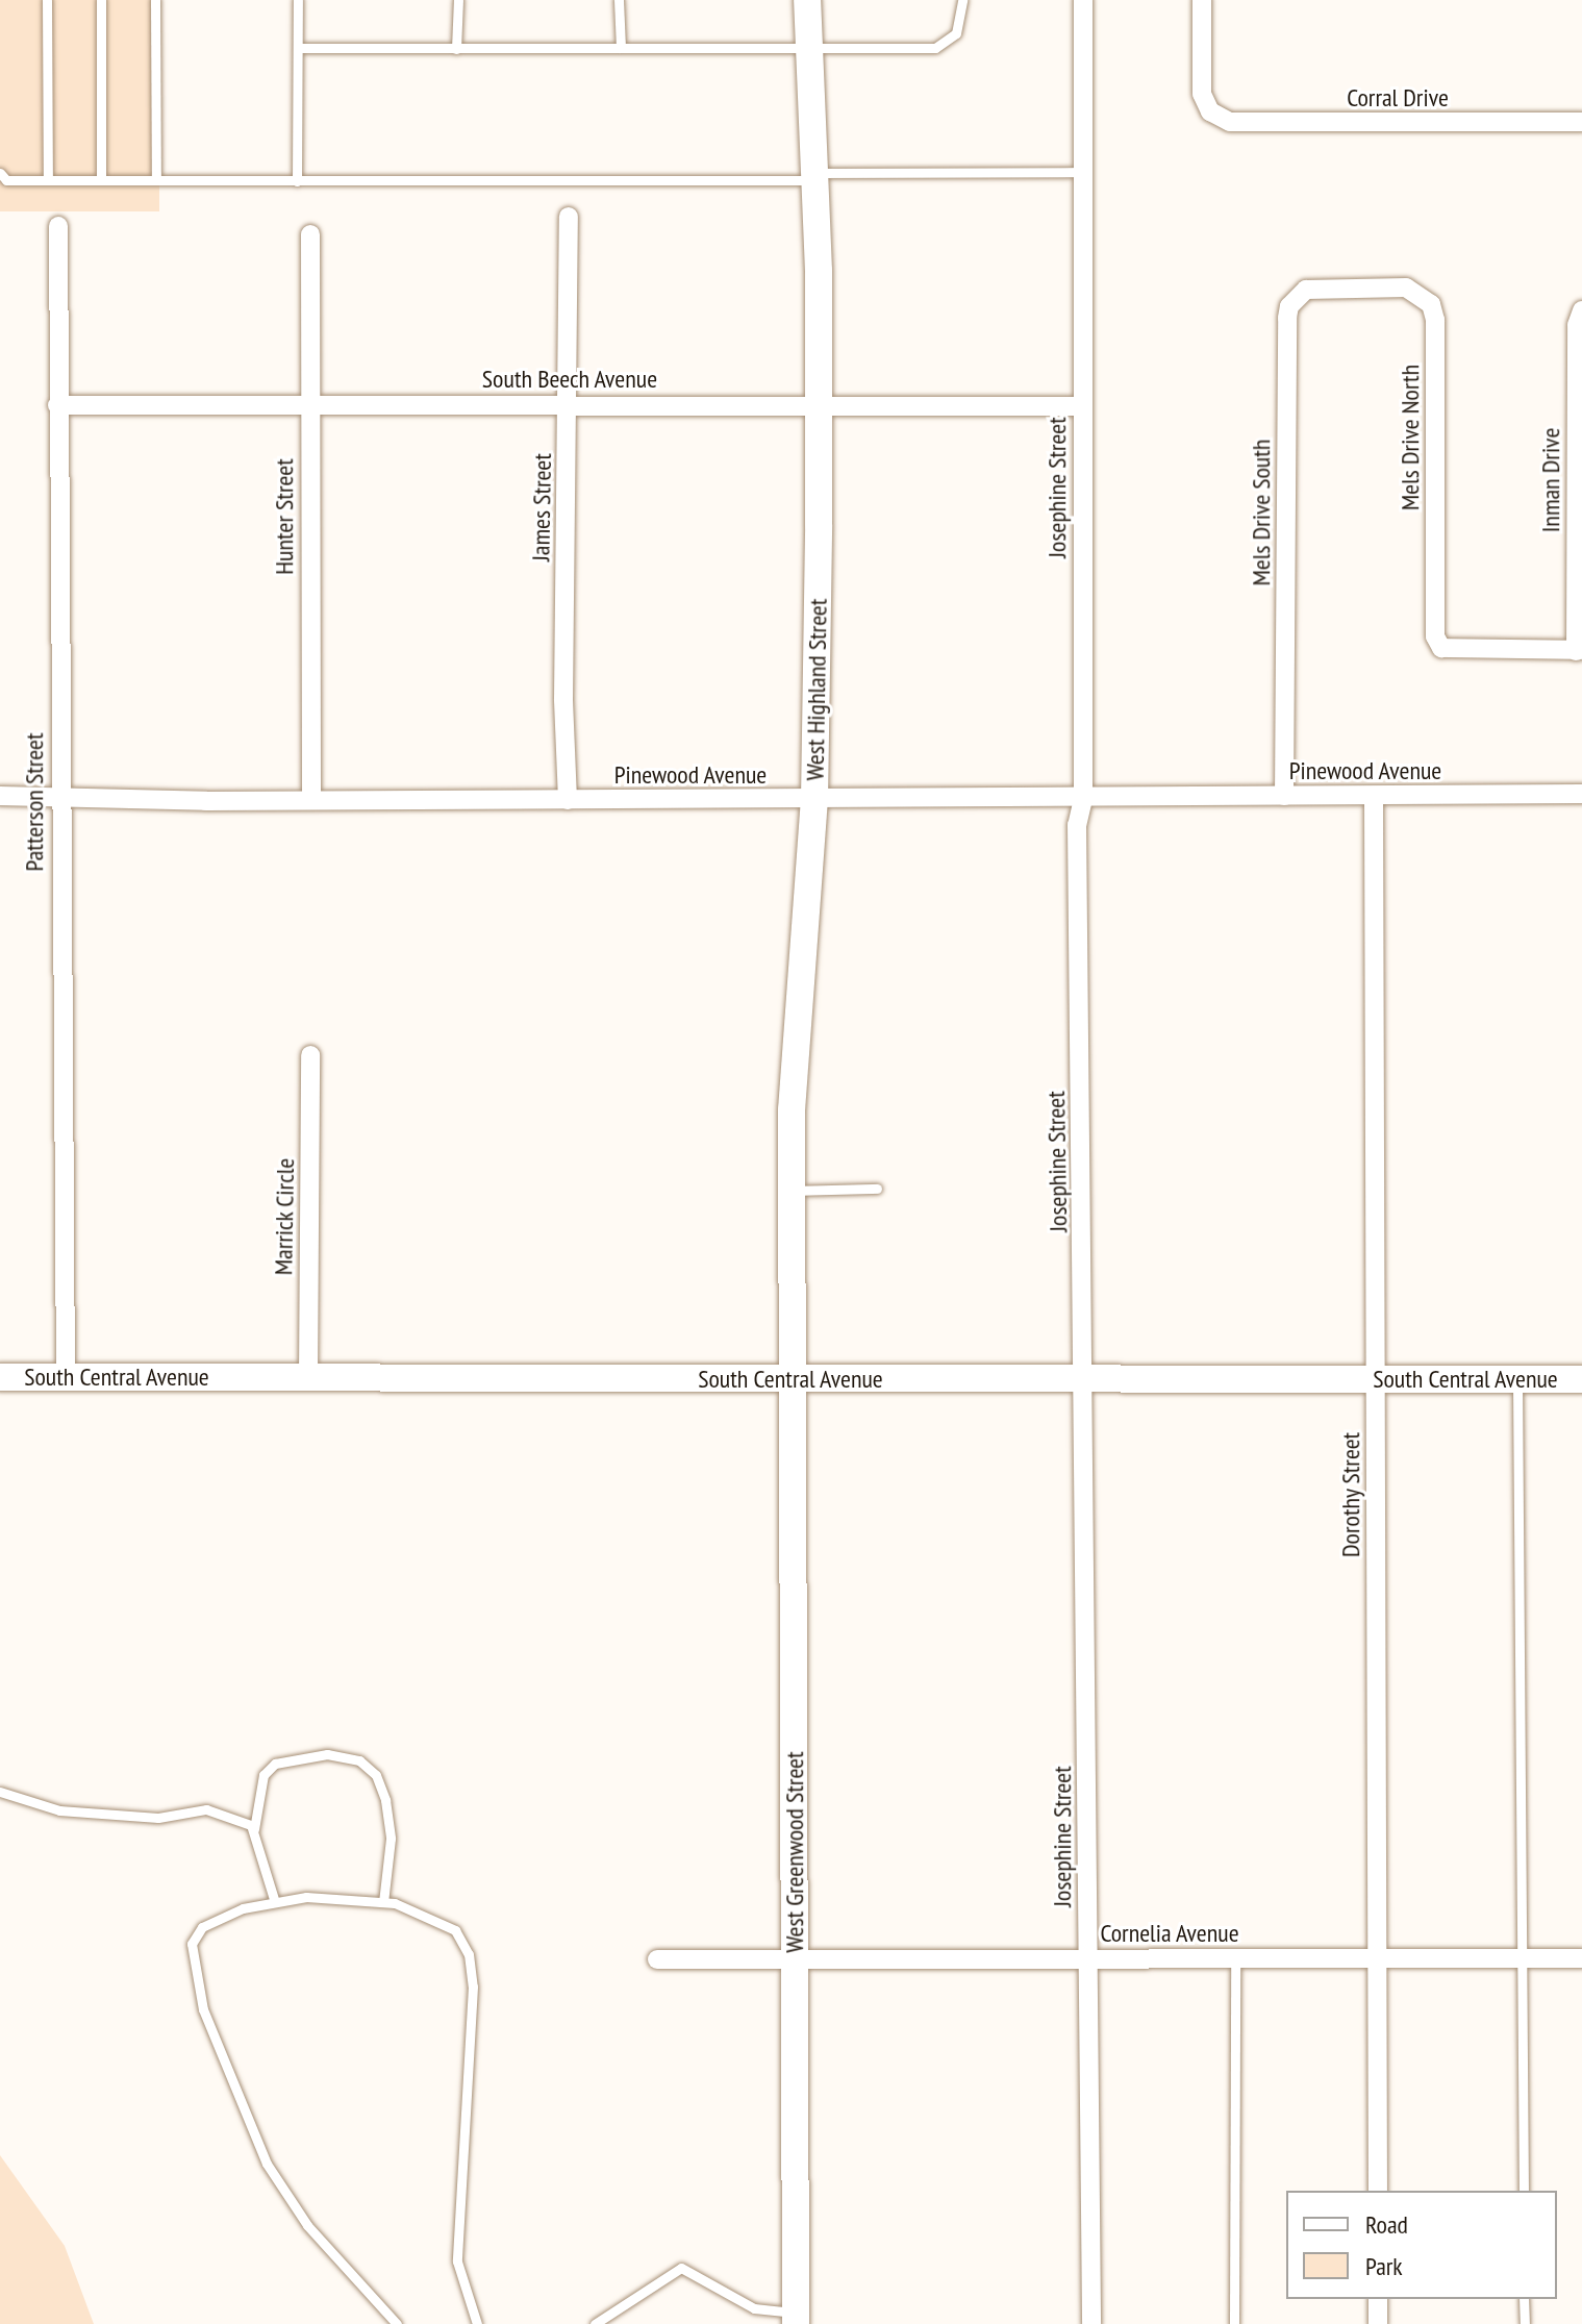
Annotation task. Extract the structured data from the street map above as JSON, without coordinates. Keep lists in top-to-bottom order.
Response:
{
  "streets": {
    "street": [
      "Corral Drive",
      "South Beech Avenue",
      "Mels Drive North",
      "Inman Drive",
      "Josephine Street",
      "James Street",
      "Mels Drive South",
      "Hunter Street",
      "West Highland Street",
      "Pinewood Avenue",
      "Patterson Street",
      "Marrick Circle",
      "South Central Avenue",
      "Dorothy Street",
      "West Greenwood Street",
      "Cornelia Avenue"
    ]
  },
  "crossings": [
    ["South Beech Avenue", "Josephine Street"],
    ["South Beech Avenue", "James Street"],
    ["South Beech Avenue", "Hunter Street"],
    ["South Beech Avenue", "West Highland Street"],
    ["South Beech Avenue", "Patterson Street"],
    ["Mels Drive North", "Inman Drive"],
    ["Mels Drive North", "Mels Drive South"],
    ["Josephine Street", "Pinewood Avenue"],
    ["Josephine Street", "South Central Avenue"],
    ["Josephine Street", "Cornelia Avenue"],
    ["James Street", "Pinewood Avenue"],
    ["Mels Drive South", "Pinewood Avenue"],
    ["Hunter Street", "Pinewood Avenue"],
    ["West Highland Street", "Pinewood Avenue"],
    ["West Highland Street", "South Central Avenue"],
    ["West Highland Street", "West Greenwood Street"],
    ["Pinewood Avenue", "Patterson Street"],
    ["Pinewood Avenue", "Dorothy Street"],
    ["Patterson Street", "South Central Avenue"],
    ["Marrick Circle", "South Central Avenue"],
    ["South Central Avenue", "Dorothy Street"],
    ["South Central Avenue", "West Greenwood Street"],
    ["Dorothy Street", "Cornelia Avenue"],
    ["West Greenwood Street", "Cornelia Avenue"]
  ],
  "legend": ["Road", "Park"]
}
